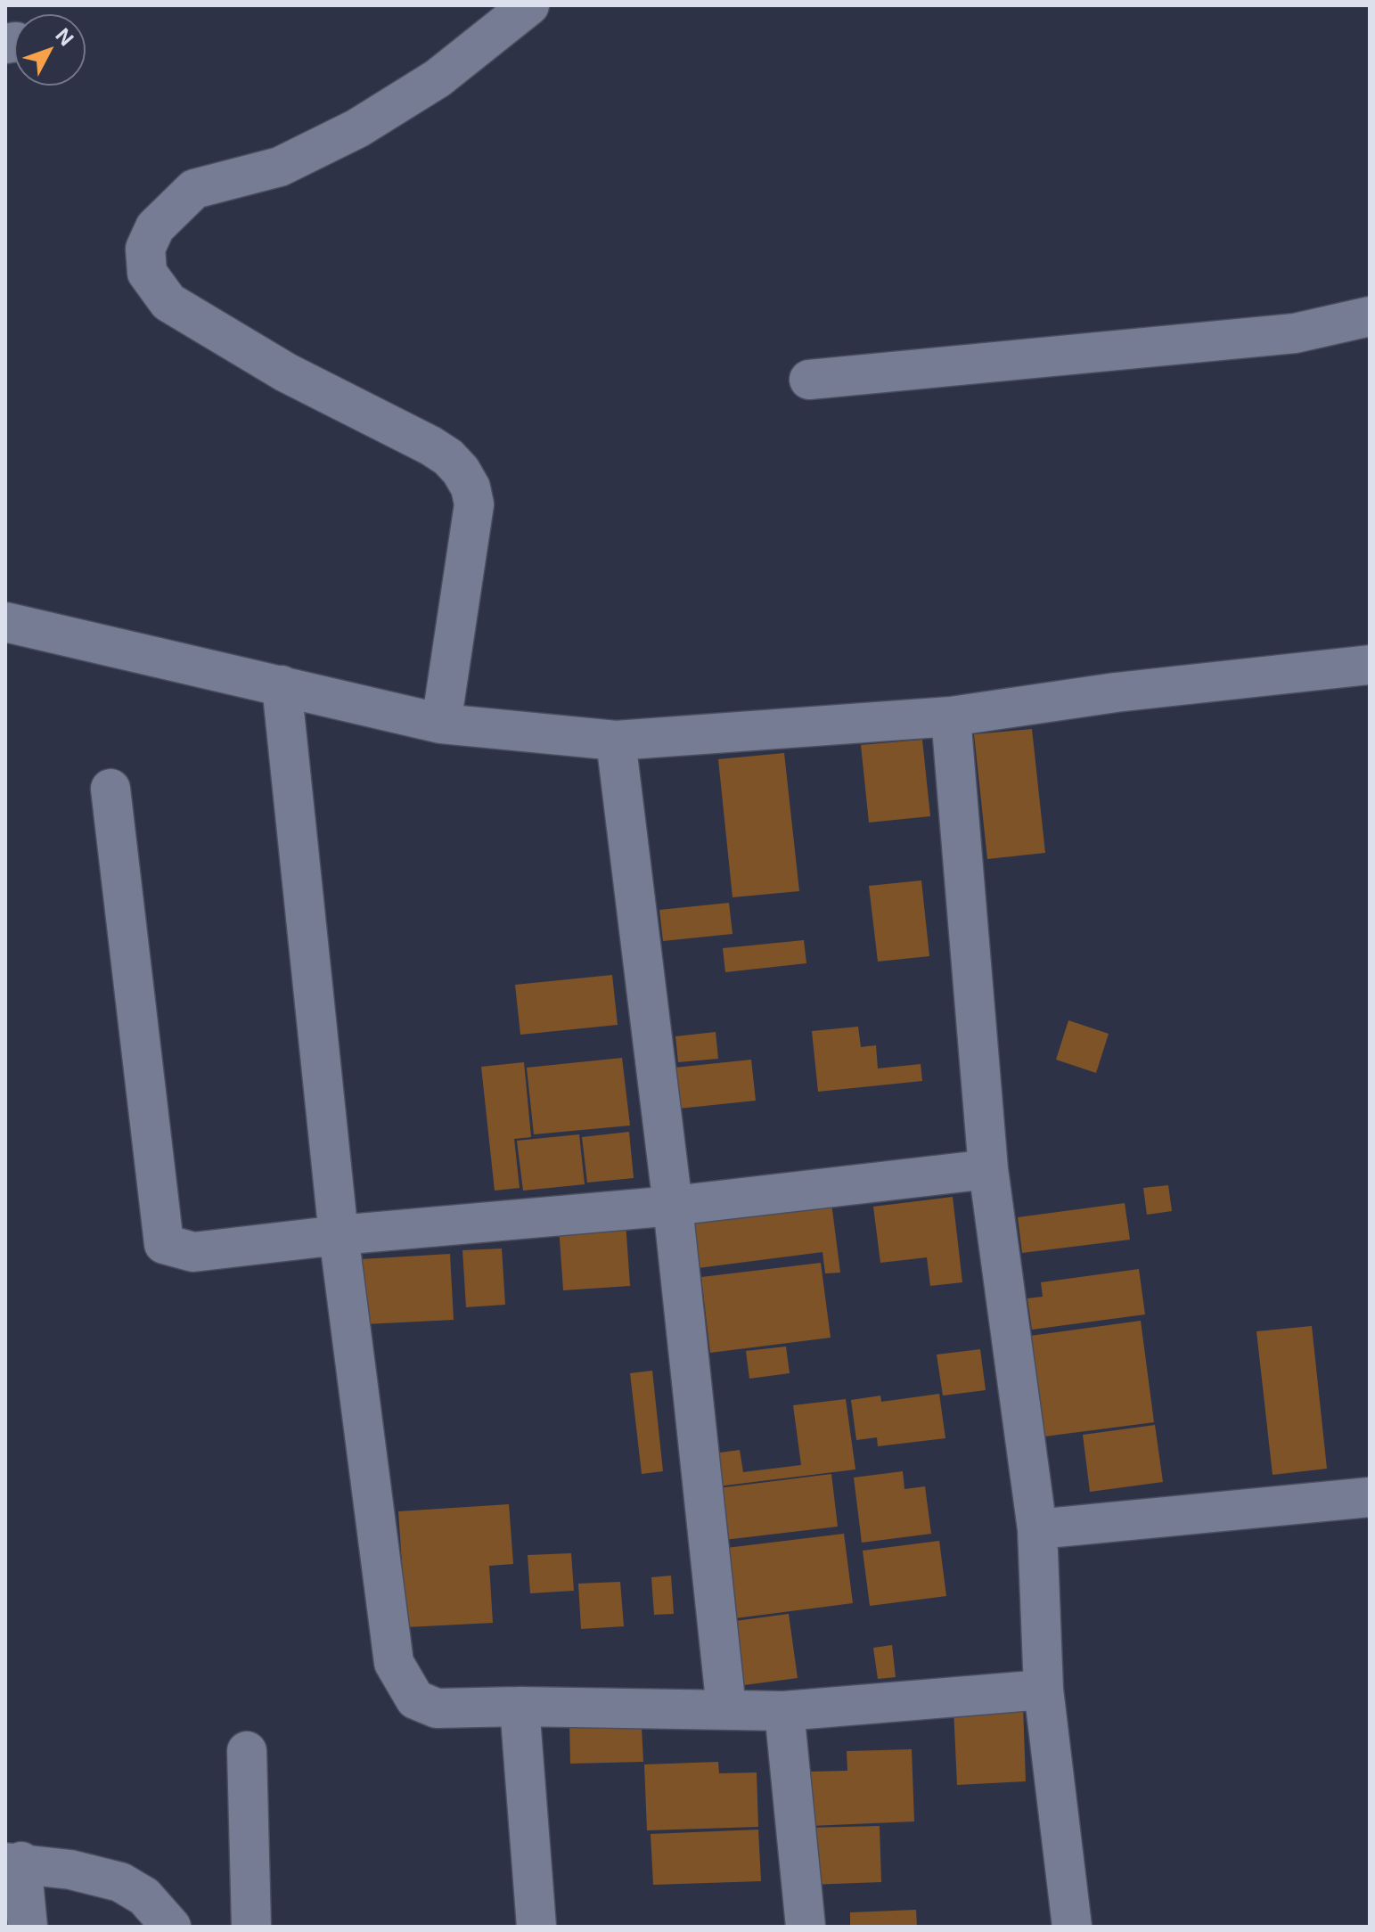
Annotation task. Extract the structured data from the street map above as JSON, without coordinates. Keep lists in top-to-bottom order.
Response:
{
  "north": "top right"
}
